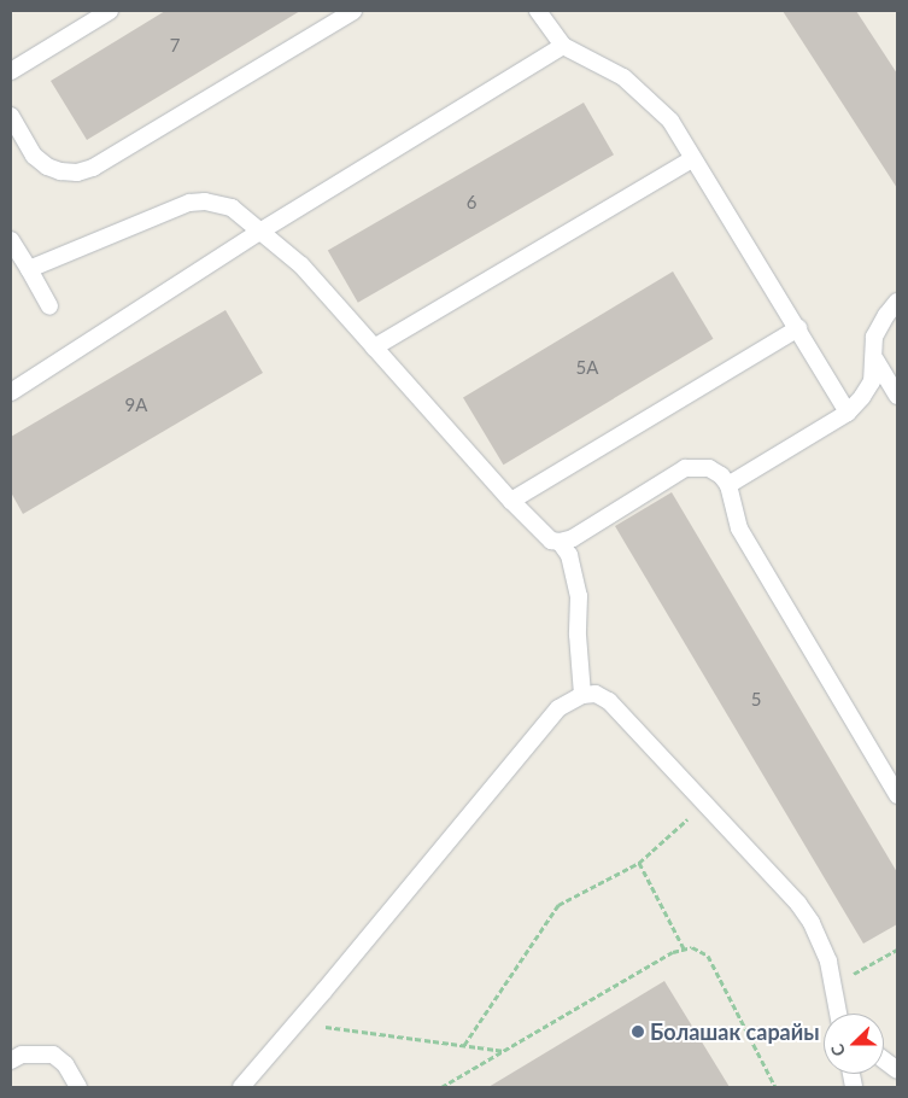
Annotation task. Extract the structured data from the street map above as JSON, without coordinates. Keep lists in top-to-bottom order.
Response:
{
  "places": ["Болашак сарайы"],
  "house_numbers": [
    "7",
    "6",
    "5А",
    "9А",
    "5"
  ],
  "north": "left"
}
